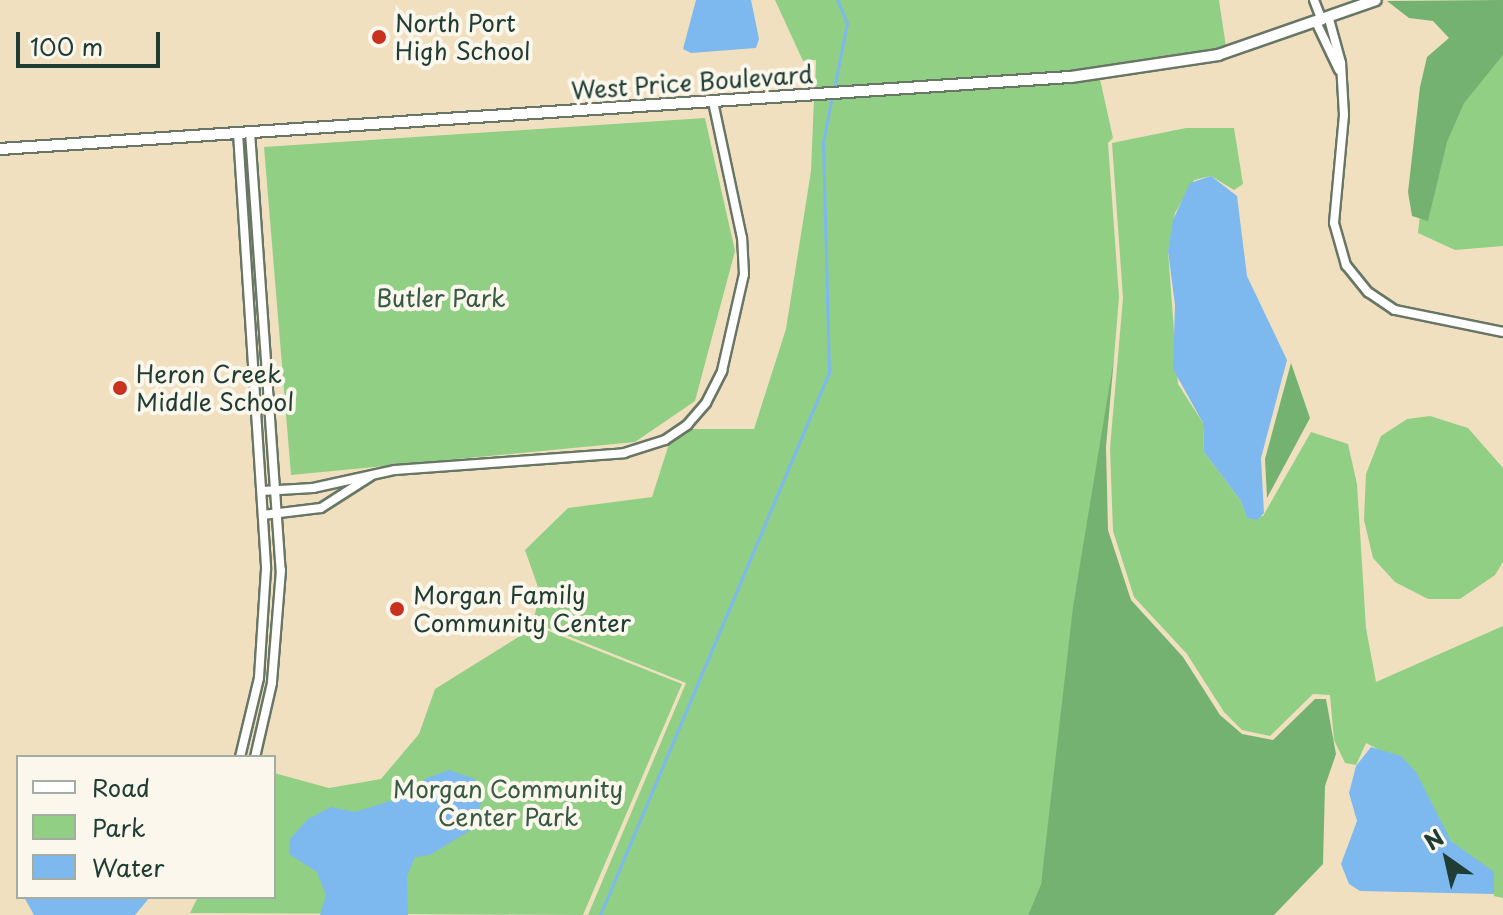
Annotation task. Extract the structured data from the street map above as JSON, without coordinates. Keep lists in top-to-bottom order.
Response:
{
  "streets": {
    "street": ["West Price Boulevard"]
  },
  "parks": ["Butler Park", "Morgan Community Center Park"],
  "places": ["North Port High School", "Heron Creek Middle School", "Morgan Family Community Center"],
  "legend": ["Road", "Park", "Water"],
  "scale_bar": "100 m",
  "north": "top left"
}
